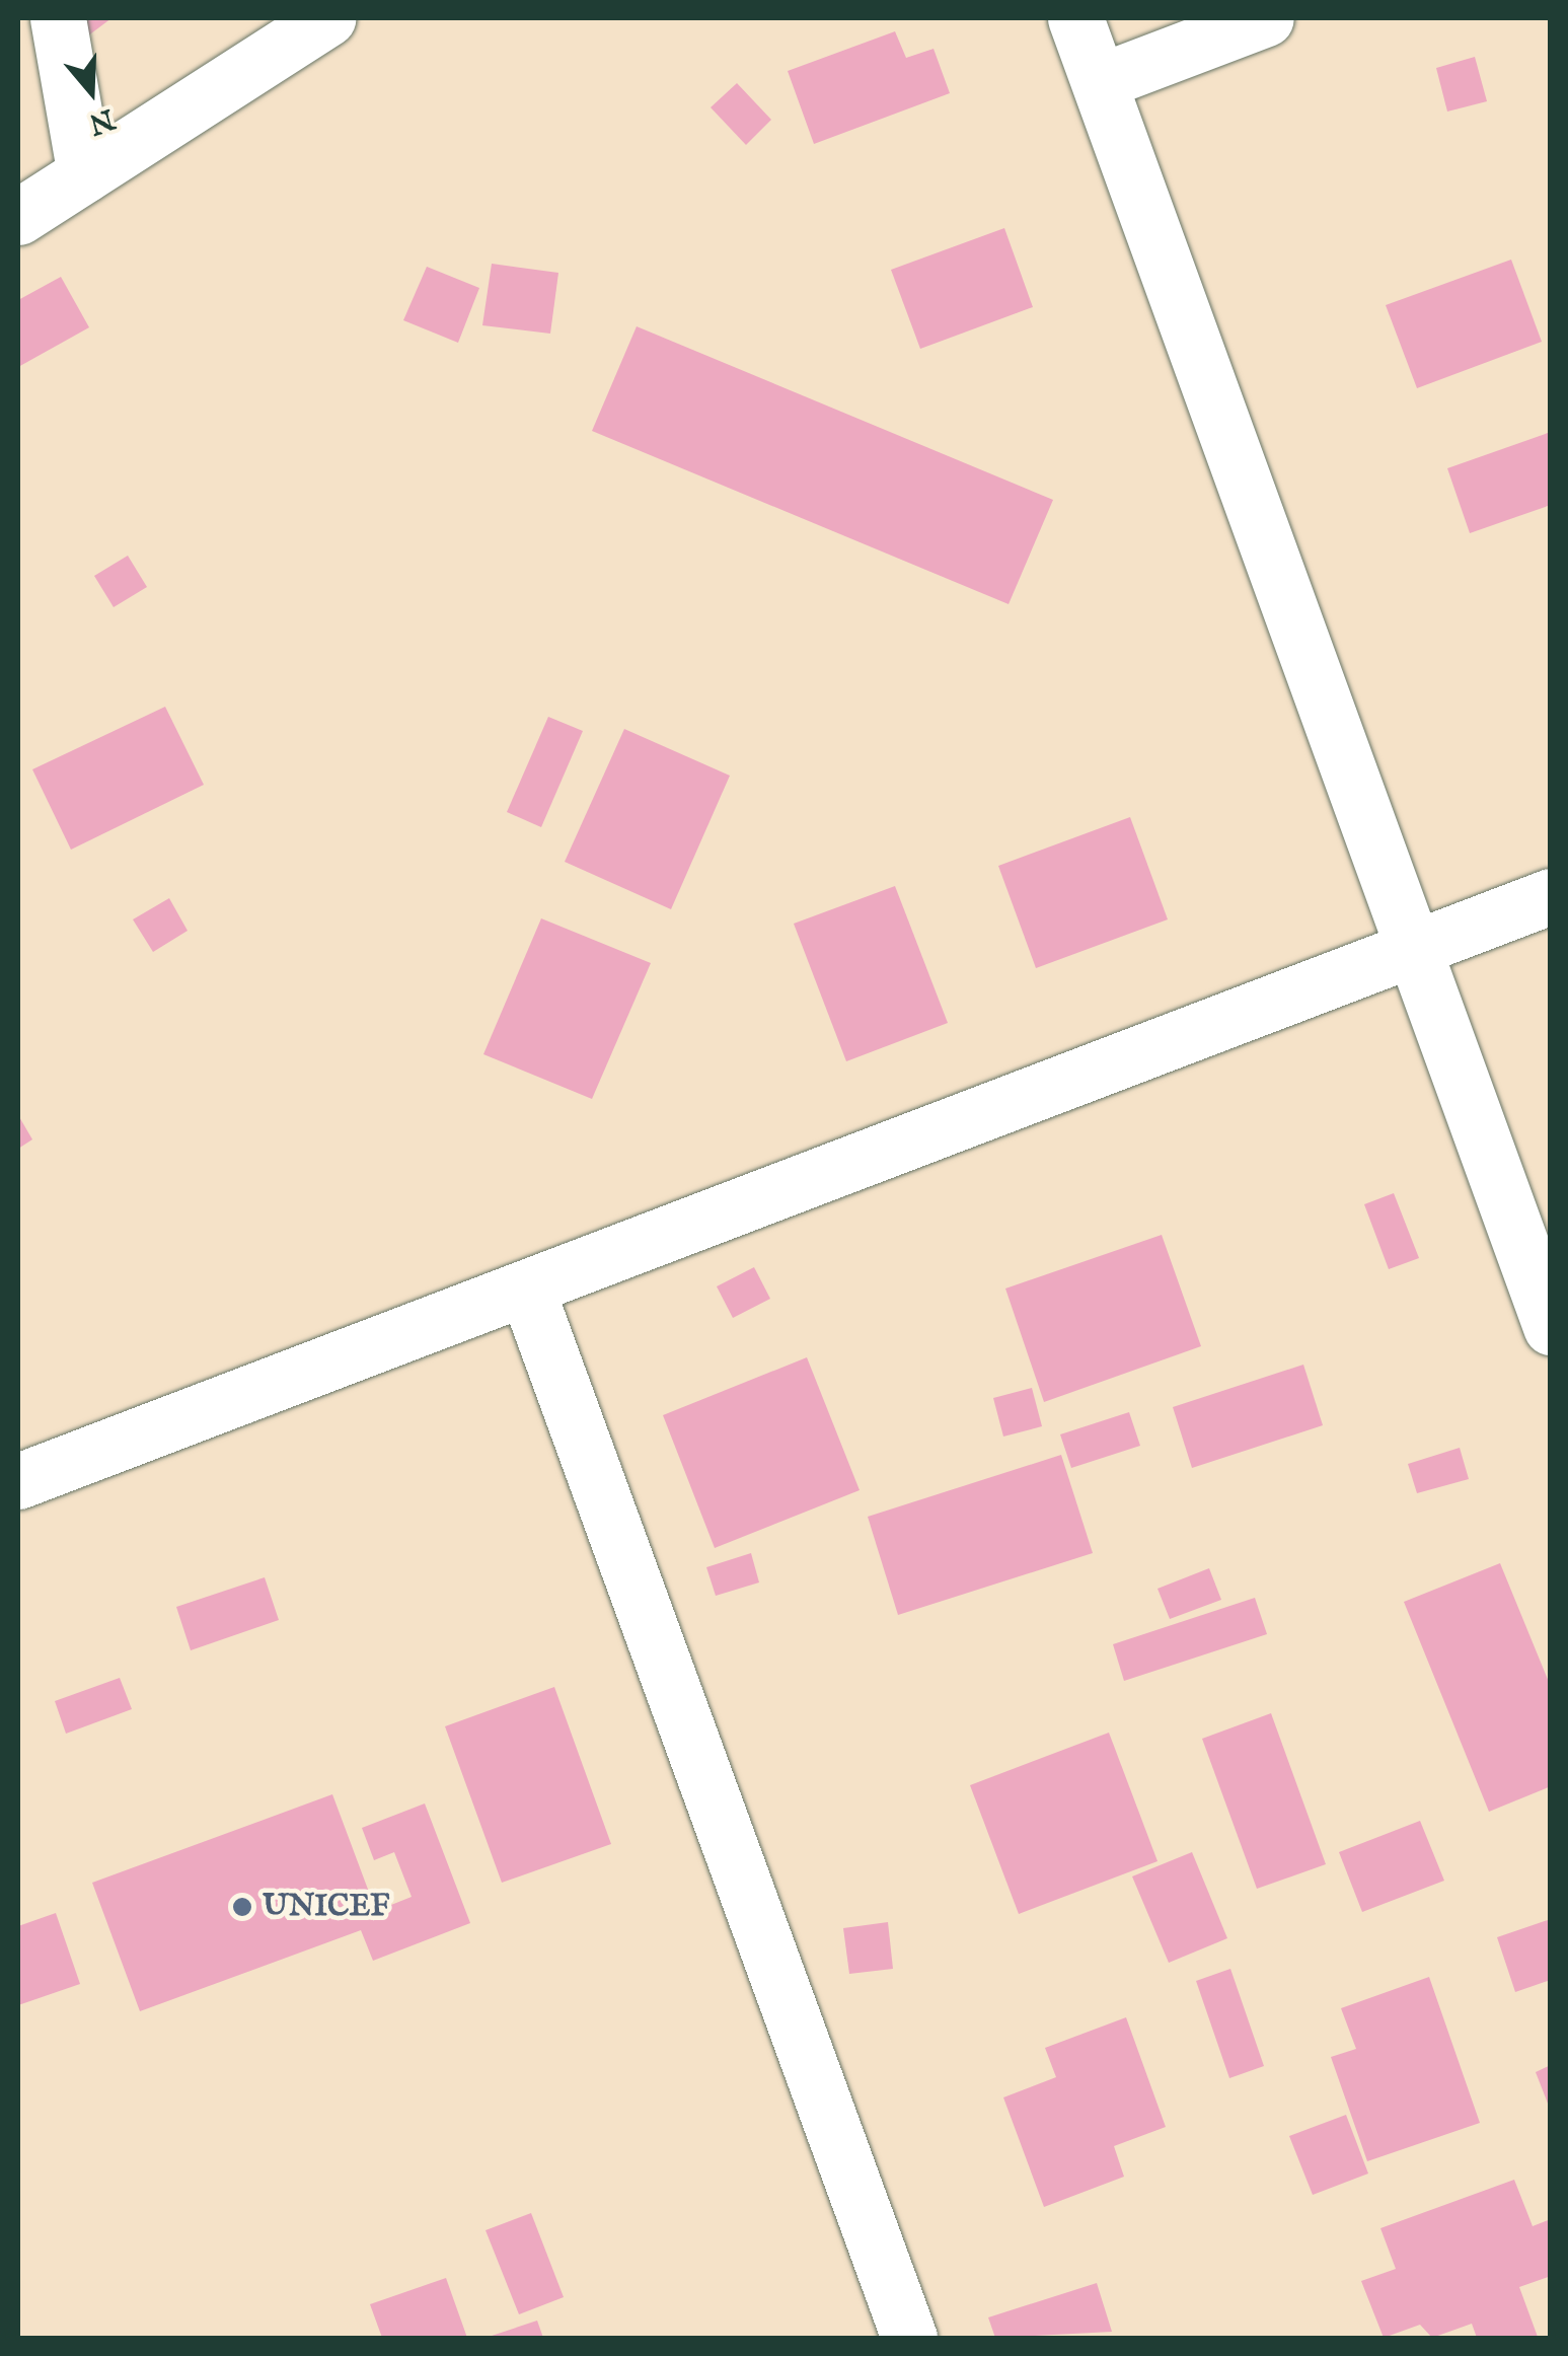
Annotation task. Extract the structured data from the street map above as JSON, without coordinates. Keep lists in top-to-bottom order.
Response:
{
  "places": ["UNICEF"],
  "north": "bottom"
}
